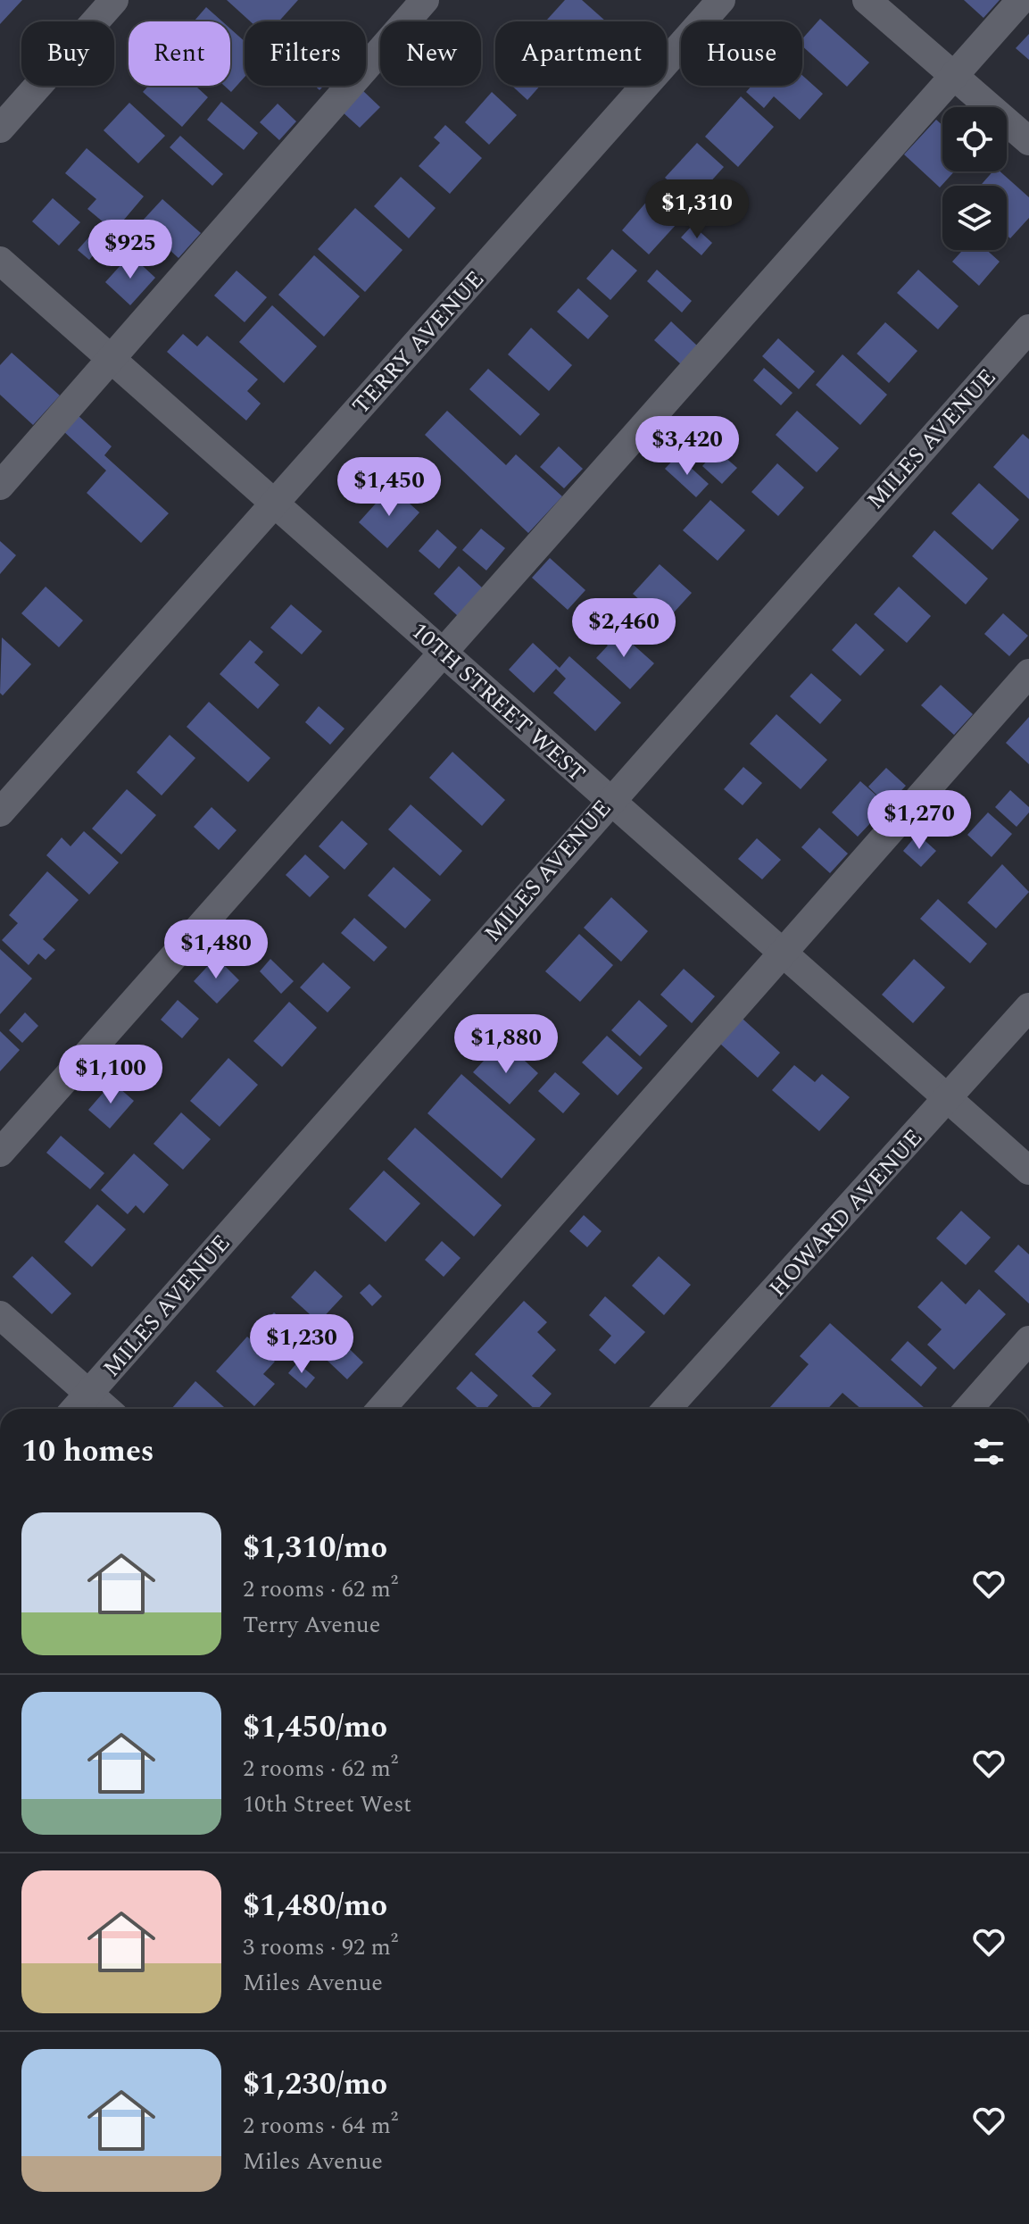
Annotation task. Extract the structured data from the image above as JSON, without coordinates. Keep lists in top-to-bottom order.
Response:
{
  "streets": {
    "street": [
      "TERRY AVENUE",
      "MILES AVENUE",
      "10TH STREET WEST",
      "HOWARD AVENUE"
    ]
  },
  "crossings": [
    ["TERRY AVENUE", "10TH STREET WEST"],
    ["MILES AVENUE", "10TH STREET WEST"],
    ["10TH STREET WEST", "HOWARD AVENUE"]
  ],
  "page": {
    "chip": [
      "Buy",
      "Rent",
      "Filters",
      "New",
      "Apartment",
      "House"
    ],
    "price": [
      "$1,310",
      "$925",
      "$3,420",
      "$1,450",
      "$2,460",
      "$1,270",
      "$1,480",
      "$1,880",
      "$1,100",
      "$1,230"
    ],
    "heading": "10 homes",
    "list": [
      {
        "name": "$1,310/mo",
        "note": "2 rooms · 62 m² · Terry Avenue"
      },
      {
        "name": "$1,450/mo",
        "note": "2 rooms · 62 m² · 10th Street West"
      },
      {
        "name": "$1,480/mo",
        "note": "3 rooms · 92 m² · Miles Avenue"
      },
      {
        "name": "$1,230/mo",
        "note": "2 rooms · 64 m² · Miles Avenue"
      }
    ]
  }
}
